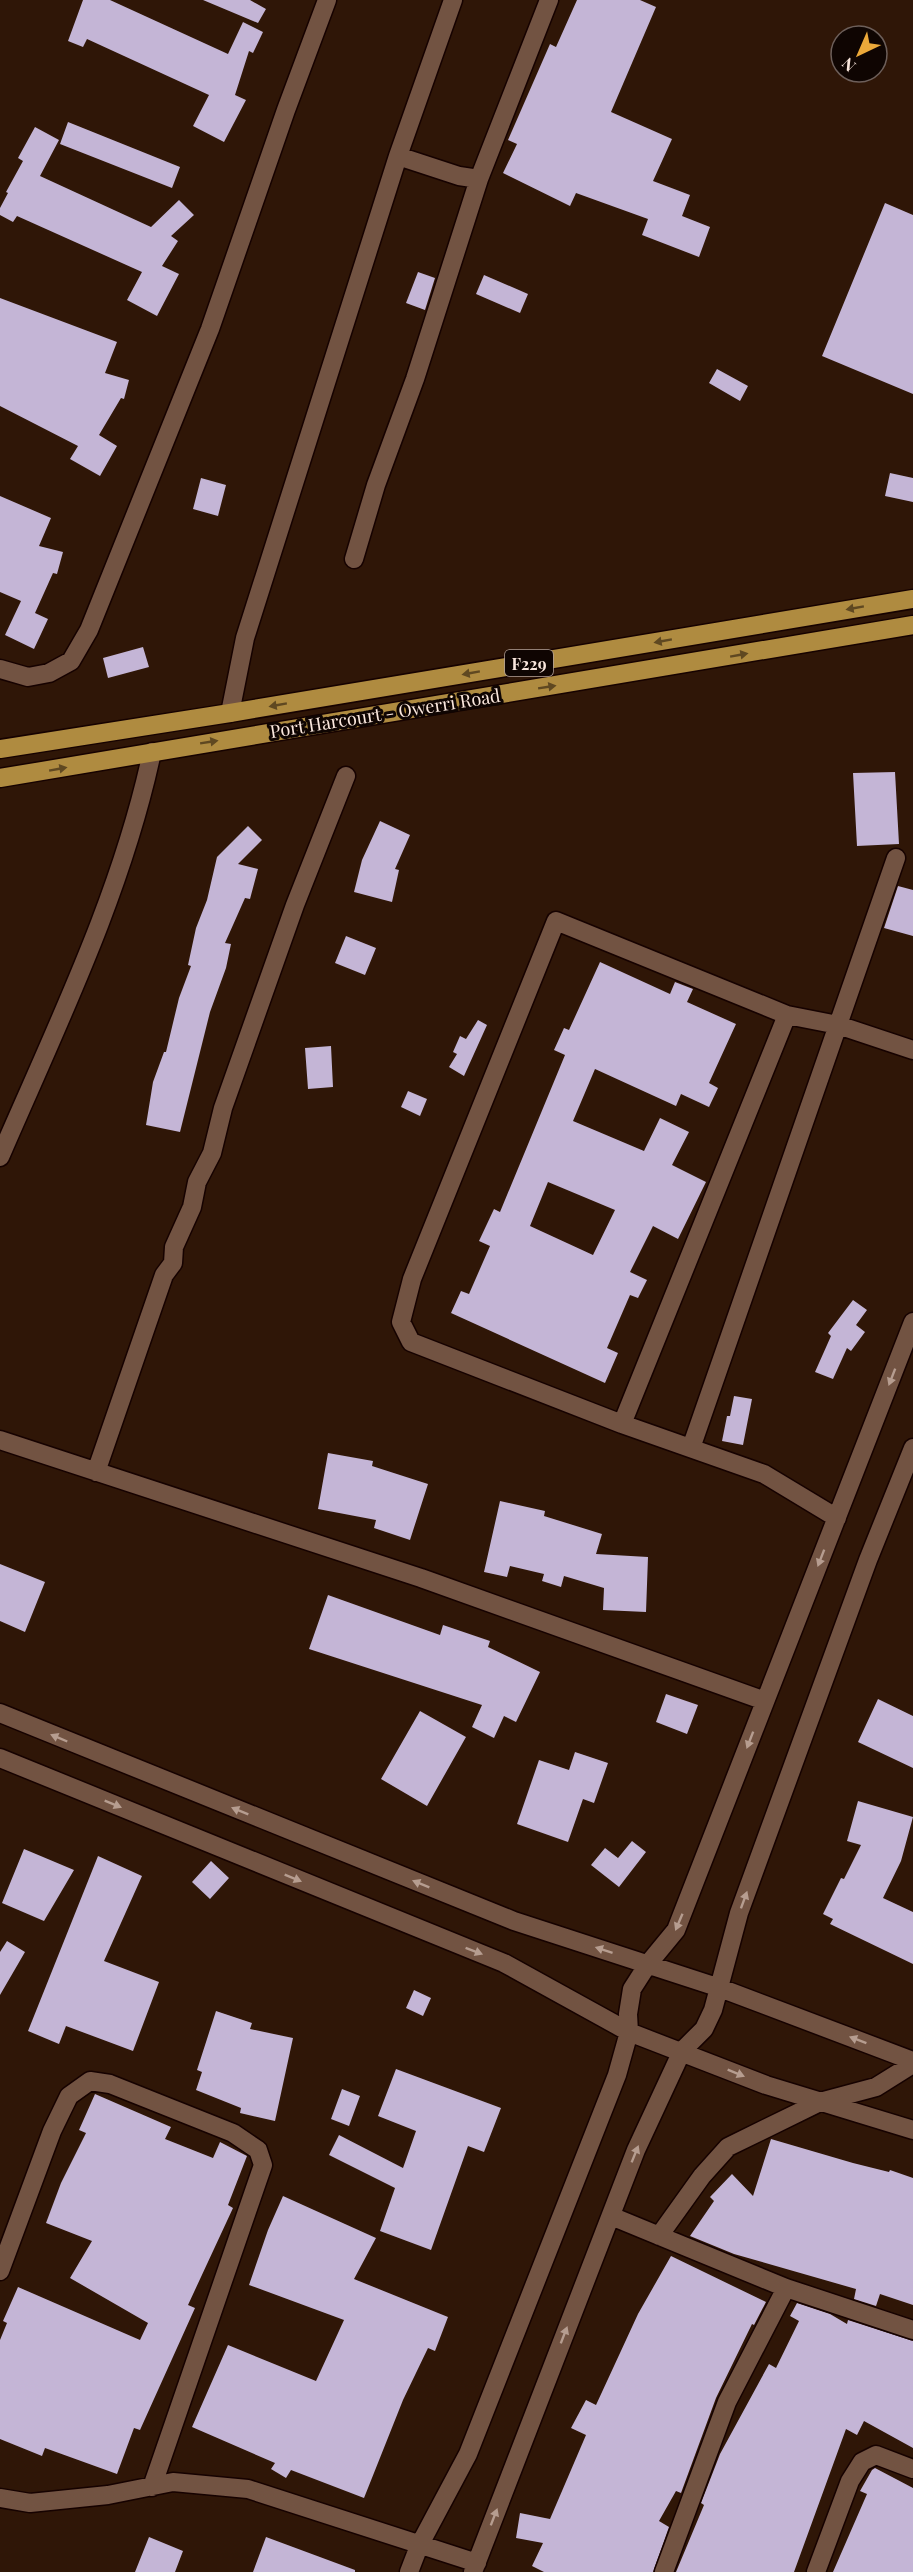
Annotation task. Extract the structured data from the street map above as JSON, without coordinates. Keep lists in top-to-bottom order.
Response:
{
  "streets": {
    "main road": ["F229", "Port Harcourt - Owerri Road"]
  },
  "north": "bottom left"
}
